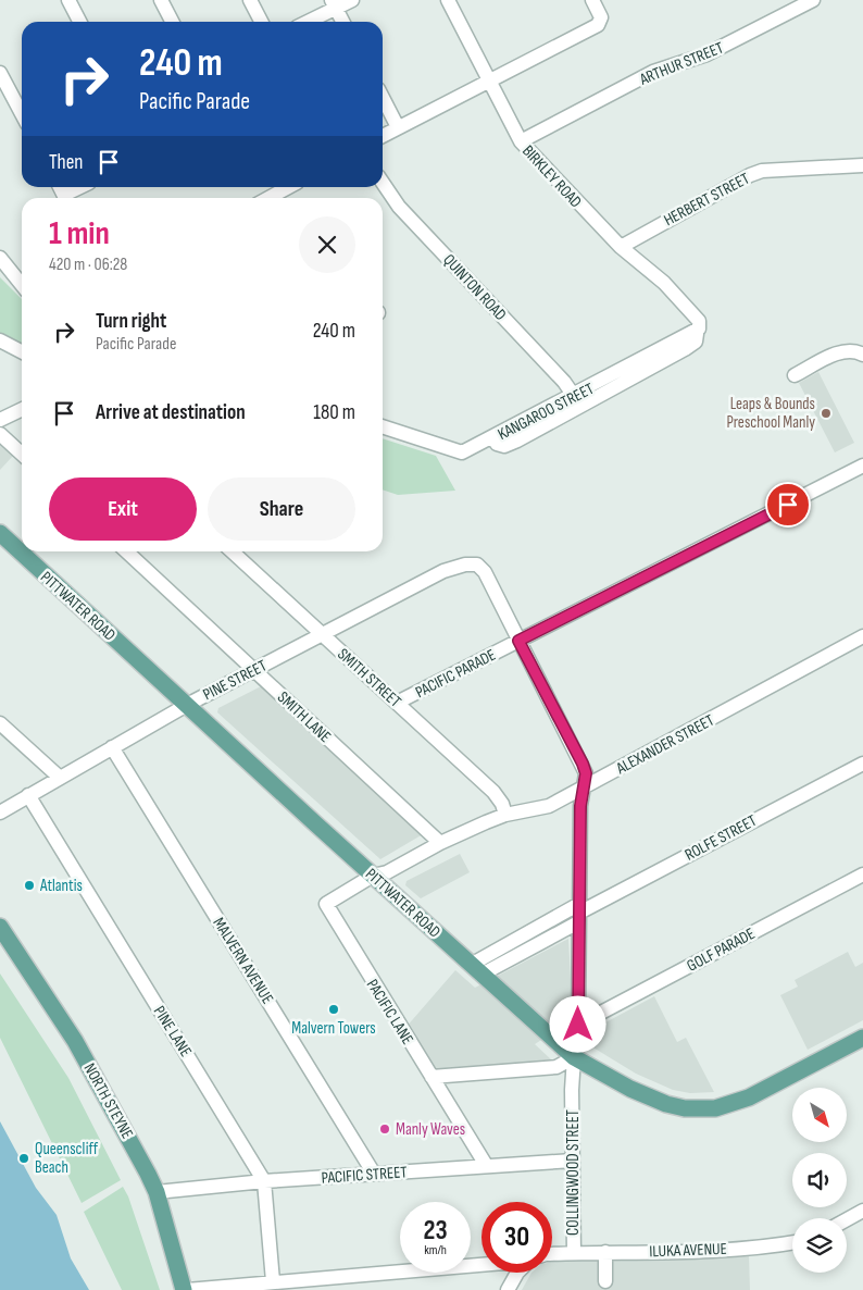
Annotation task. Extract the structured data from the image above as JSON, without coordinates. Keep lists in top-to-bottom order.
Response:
{
  "streets": {
    "main road": ["PITTWATER ROAD", "NORTH STEYNE"],
    "street": [
      "ARTHUR STREET",
      "BIRKLEY ROAD",
      "HERBERT STREET",
      "QUINTON ROAD",
      "KANGAROO STREET",
      "PACIFIC PARADE",
      "SMITH STREET",
      "PINE STREET",
      "SMITH LANE",
      "ALEXANDER STREET",
      "ROLFE STREET",
      "GOLF PARADE",
      "MALVERN AVENUE",
      "PACIFIC LANE",
      "PINE LANE",
      "COLLINGWOOD STREET",
      "PACIFIC STREET",
      "ILUKA AVENUE"
    ]
  },
  "crossings": [
    ["ARTHUR STREET", "BIRKLEY ROAD"],
    ["BIRKLEY ROAD", "HERBERT STREET"],
    ["BIRKLEY ROAD", "KANGAROO STREET"],
    ["QUINTON ROAD", "KANGAROO STREET"],
    ["PITTWATER ROAD", "PINE STREET"],
    ["PITTWATER ROAD", "ALEXANDER STREET"],
    ["PITTWATER ROAD", "ROLFE STREET"],
    ["PITTWATER ROAD", "PACIFIC LANE"],
    ["PITTWATER ROAD", "COLLINGWOOD STREET"],
    ["PACIFIC PARADE", "SMITH STREET"],
    ["PACIFIC PARADE", "PINE STREET"],
    ["SMITH STREET", "PINE STREET"],
    ["SMITH STREET", "ALEXANDER STREET"],
    ["PINE STREET", "SMITH LANE"],
    ["PINE STREET", "MALVERN AVENUE"],
    ["PINE STREET", "PINE LANE"],
    ["SMITH LANE", "ALEXANDER STREET"],
    ["ALEXANDER STREET", "PACIFIC LANE"],
    ["ROLFE STREET", "GOLF PARADE"],
    ["MALVERN AVENUE", "PACIFIC STREET"],
    ["PACIFIC LANE", "PACIFIC STREET"],
    ["PINE LANE", "PACIFIC STREET"],
    ["NORTH STEYNE", "PACIFIC STREET"],
    ["COLLINGWOOD STREET", "PACIFIC STREET"],
    ["COLLINGWOOD STREET", "ILUKA AVENUE"]
  ],
  "places": [
    "Leaps & Bounds Preschool Manly",
    "Atlantis",
    "Malvern Towers",
    "Manly Waves",
    "Queenscliff Beach"
  ],
  "north": "bottom right",
  "page": {
    "turn": ["240 m", "Pacific Parade"],
    "then": "Then",
    "heading": ["1 min", "420 m · 06:28"],
    "list": [
      {
        "name": "Turn right",
        "note": "Pacific Parade",
        "value": "240 m"
      },
      {
        "name": "Arrive at destination",
        "value": "180 m"
      }
    ],
    "buttons": ["Exit", "Share"],
    "speed": "23 km/h",
    "limit": "30"
  }
}
